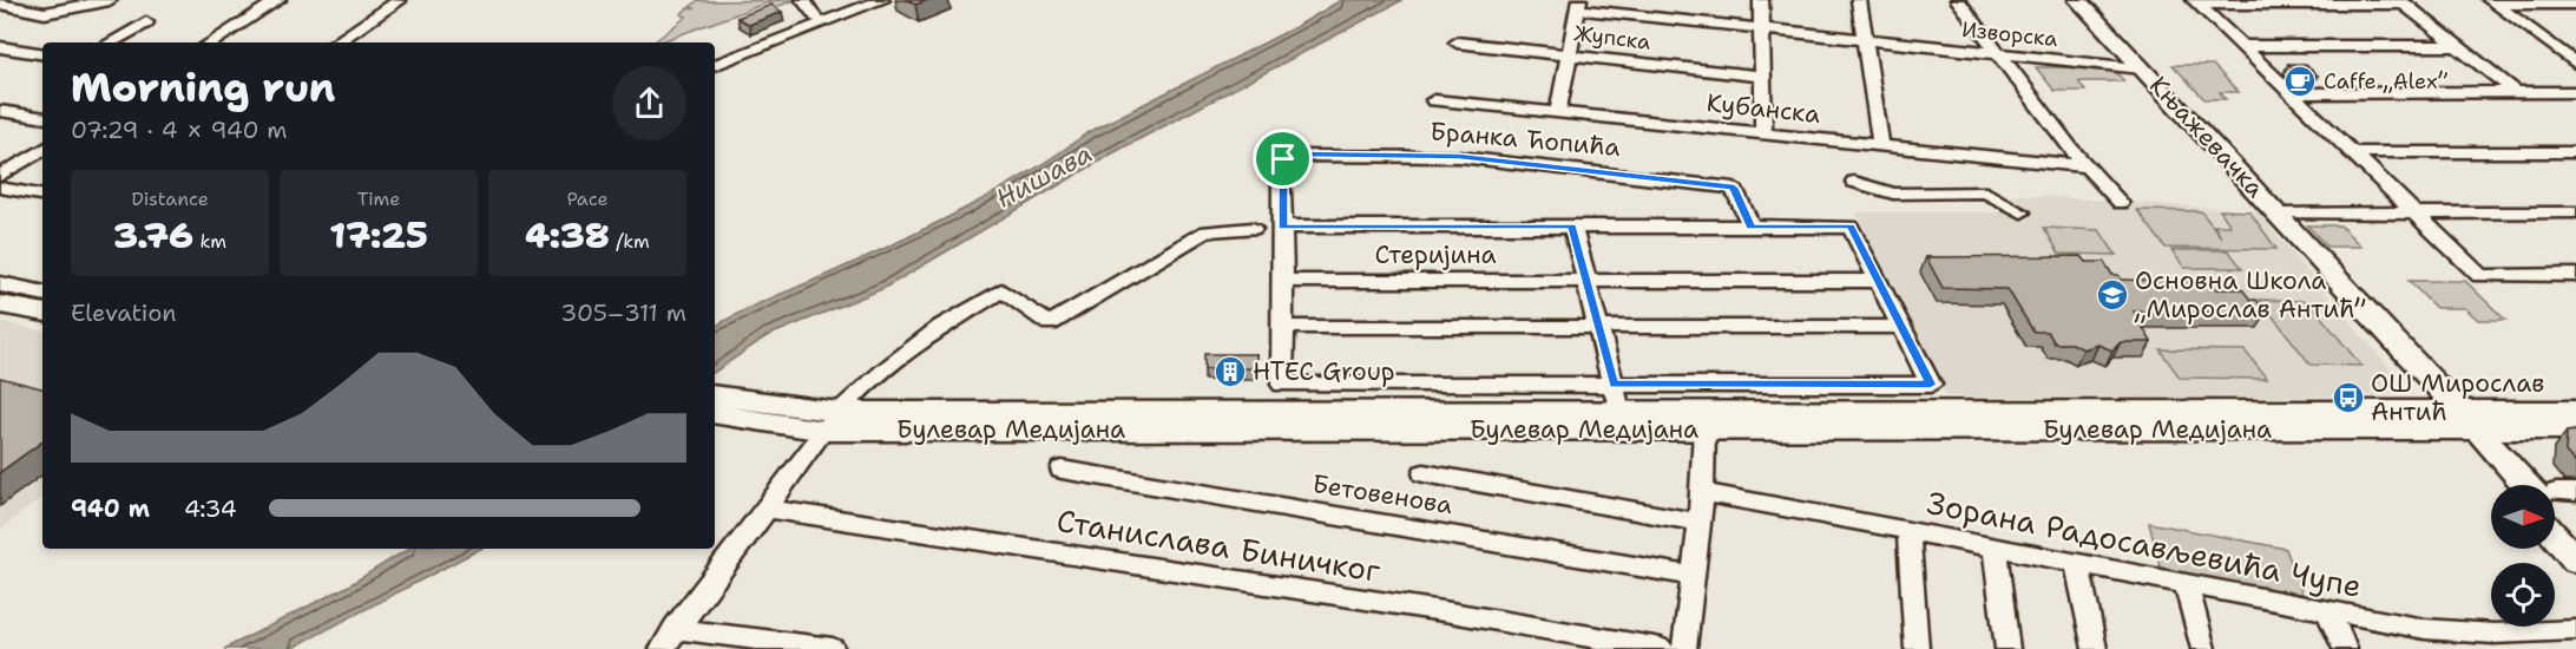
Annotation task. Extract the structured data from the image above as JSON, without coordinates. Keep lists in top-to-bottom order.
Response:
{
  "streets": {
    "main road": ["Књажевачка", "Булевар Медијана"],
    "street": [
      "Изворска",
      "Жупска",
      "Кубанска",
      "Бранка Ћопића",
      "Стеријина",
      "Бетовенова",
      "Зорана Радосављевића Чупе",
      "Станислава Биничког"
    ]
  },
  "crossings": [
    ["Изворска", "Књажевачка"],
    ["Књажевачка", "Булевар Медијана"],
    ["Бранка Ћопића", "Стеријина"],
    ["Бранка Ћопића", "Булевар Медијана"],
    ["Стеријина", "Булевар Медијана"]
  ],
  "water": ["Нишава"],
  "places": {
    "cafe": ["Caffe „Alex”"],
    "school or university": ["Основна Школа „Мирослав Антић”"],
    "building": ["HTEC Group"],
    "bus stop": ["ОШ Мирослав Антић"]
  },
  "north": "right",
  "page": {
    "heading": ["Morning run", "07:29 · 4 × 940 m"],
    "stats": [
      ["Distance", "3.76 km"],
      ["Time", "17:25"],
      ["Pace", "4:38 /km"]
    ],
    "chart": ["Elevation", "305–311 m"],
    "list": [
      {
        "name": "940 m",
        "note": "4:34"
      }
    ]
  }
}
